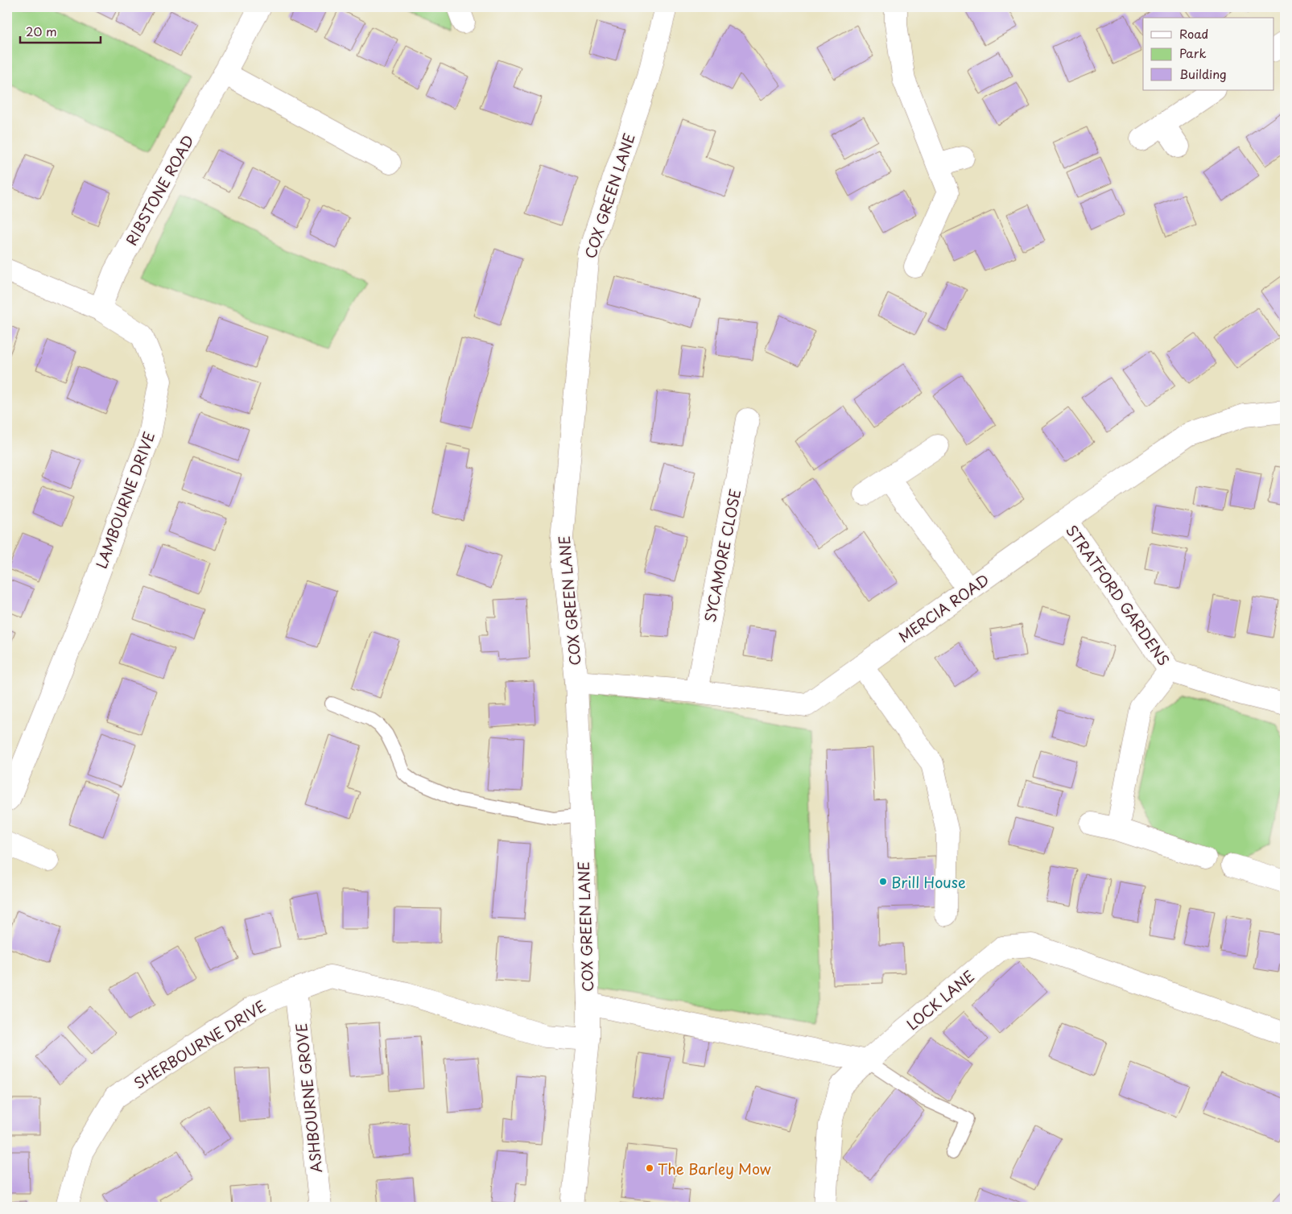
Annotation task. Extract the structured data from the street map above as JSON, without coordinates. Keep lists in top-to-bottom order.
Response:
{
  "streets": {
    "street": [
      "RIBSTONE ROAD",
      "COX GREEN LANE",
      "LAMBOURNE DRIVE",
      "SYCAMORE CLOSE",
      "STRATFORD GARDENS",
      "MERCIA ROAD",
      "LOCK LANE",
      "SHERBOURNE DRIVE",
      "ASHBOURNE GROVE"
    ]
  },
  "crossings": [
    ["RIBSTONE ROAD", "LAMBOURNE DRIVE"],
    ["COX GREEN LANE", "MERCIA ROAD"],
    ["COX GREEN LANE", "SHERBOURNE DRIVE"],
    ["SYCAMORE CLOSE", "MERCIA ROAD"],
    ["STRATFORD GARDENS", "MERCIA ROAD"],
    ["SHERBOURNE DRIVE", "ASHBOURNE GROVE"]
  ],
  "places": ["Brill House", "The Barley Mow"],
  "legend": ["Road", "Park", "Building"],
  "scale_bar": "20 m"
}
